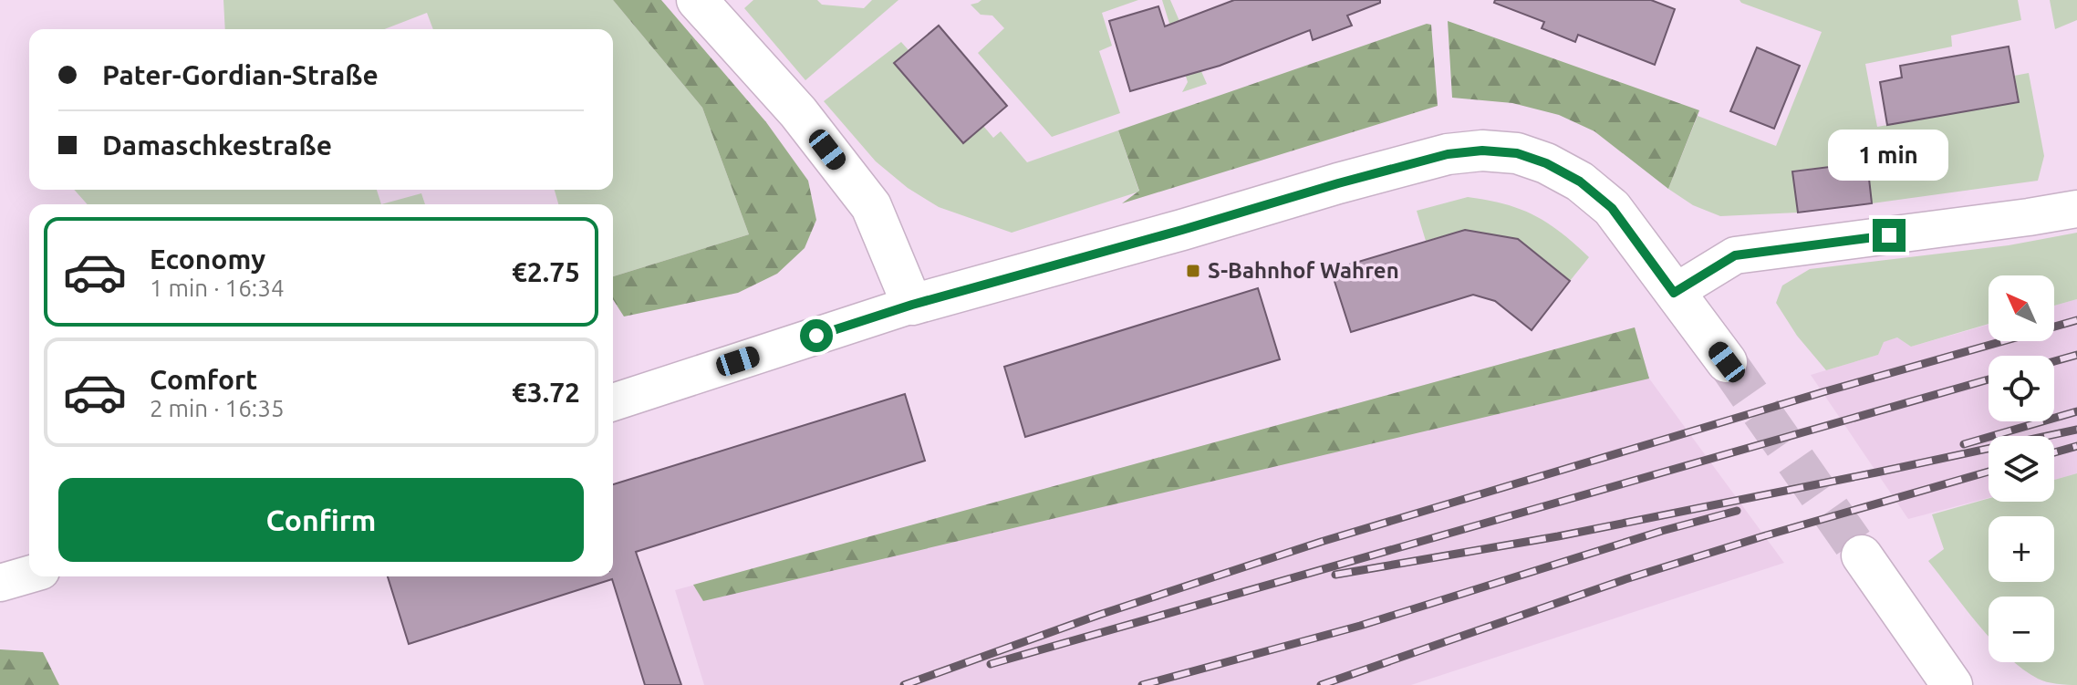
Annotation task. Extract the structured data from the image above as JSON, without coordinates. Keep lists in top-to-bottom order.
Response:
{
  "places": {
    "transit": ["S-Bahnhof Wahren"]
  },
  "north": "top left",
  "page": {
    "banner": ["Pater-Gordian-Straße", "Damaschkestraße"],
    "bubble": "1 min",
    "list": [
      {
        "name": "Economy",
        "note": "1 min · 16:34",
        "value": "€2.75"
      },
      {
        "name": "Comfort",
        "note": "2 min · 16:35",
        "value": "€3.72"
      }
    ],
    "map_buttons": ["+", "−"],
    "buttons": "Confirm"
  }
}
